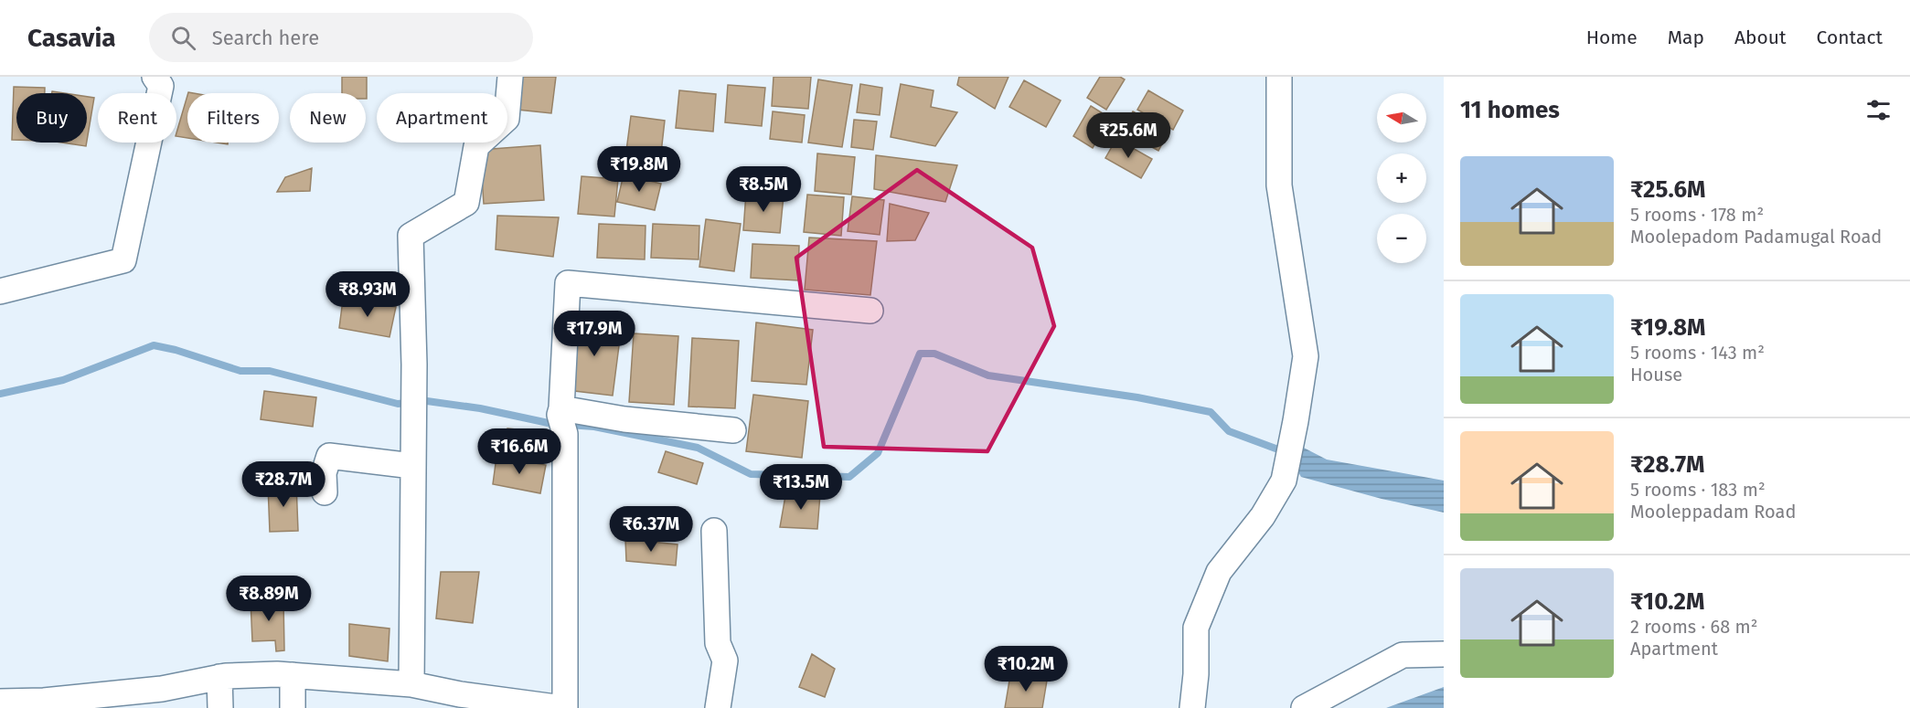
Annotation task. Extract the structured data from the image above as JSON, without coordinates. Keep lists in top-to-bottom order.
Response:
{
  "north": "left",
  "page": {
    "header": "Casavia",
    "search": "Search here",
    "nav": [
      "Home",
      "Map",
      "About",
      "Contact"
    ],
    "heading": "11 homes",
    "map_buttons": ["+", "−"],
    "chip": [
      "Buy",
      "Rent",
      "Filters",
      "New",
      "Apartment"
    ],
    "price": [
      "₹25.6M",
      "₹19.8M",
      "₹8.5M",
      "₹8.93M",
      "₹17.9M",
      "₹16.6M",
      "₹28.7M",
      "₹13.5M",
      "₹6.37M",
      "₹8.89M",
      "₹10.2M"
    ],
    "list": [
      {
        "name": "₹25.6M",
        "note": "5 rooms · 178 m² · Moolepadom Padamugal Road"
      },
      {
        "name": "₹19.8M",
        "note": "5 rooms · 143 m² · House"
      },
      {
        "name": "₹28.7M",
        "note": "5 rooms · 183 m² · Mooleppadam Road"
      },
      {
        "name": "₹10.2M",
        "note": "2 rooms · 68 m² · Apartment"
      }
    ]
  }
}
